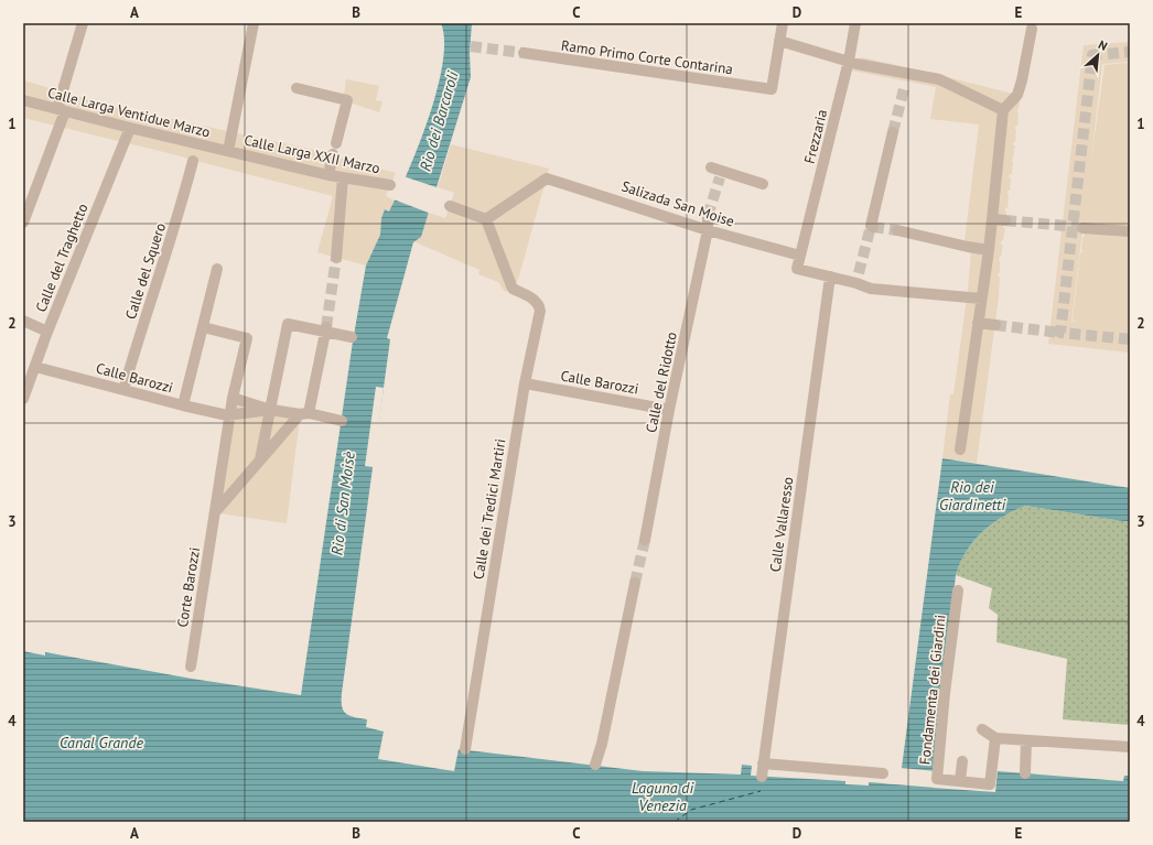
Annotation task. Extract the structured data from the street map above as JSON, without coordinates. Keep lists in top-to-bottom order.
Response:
{
  "streets": {
    "street": [
      "Ramo Primo Corte Contarina",
      "Calle Larga Ventidue Marzo",
      "Frezzaria",
      "Calle Larga XXII Marzo",
      "Salizada San Moise",
      "Calle del Traghetto",
      "Calle del Squero",
      "Calle Barozzi",
      "Calle del Ridotto",
      "Calle dei Tredici Martiri",
      "Calle Vallaresso",
      "Corte Barozzi",
      "Fondamenta dei Giardini"
    ]
  },
  "crossings": [
    ["Calle Larga Ventidue Marzo", "Calle Larga XXII Marzo"],
    ["Calle Larga Ventidue Marzo", "Calle del Traghetto"],
    ["Frezzaria", "Salizada San Moise"],
    ["Frezzaria", "Calle Vallaresso"],
    ["Salizada San Moise", "Calle del Ridotto"],
    ["Salizada San Moise", "Calle dei Tredici Martiri"],
    ["Calle del Traghetto", "Calle Barozzi"],
    ["Calle del Squero", "Calle Barozzi"],
    ["Calle Barozzi", "Calle del Ridotto"],
    ["Calle Barozzi", "Calle dei Tredici Martiri"],
    ["Calle Barozzi", "Corte Barozzi"]
  ],
  "water": [
    "Rio dei Barcaroli",
    "Rio dei Giardinetti",
    "Rio di San Moisè",
    "Canal Grande",
    "Laguna di Venezia"
  ],
  "north": "top right",
  "grid": {
    "columns": [
      "A",
      "B",
      "C",
      "D",
      "E"
    ],
    "rows": [
      "1",
      "2",
      "3",
      "4"
    ]
  }
}
